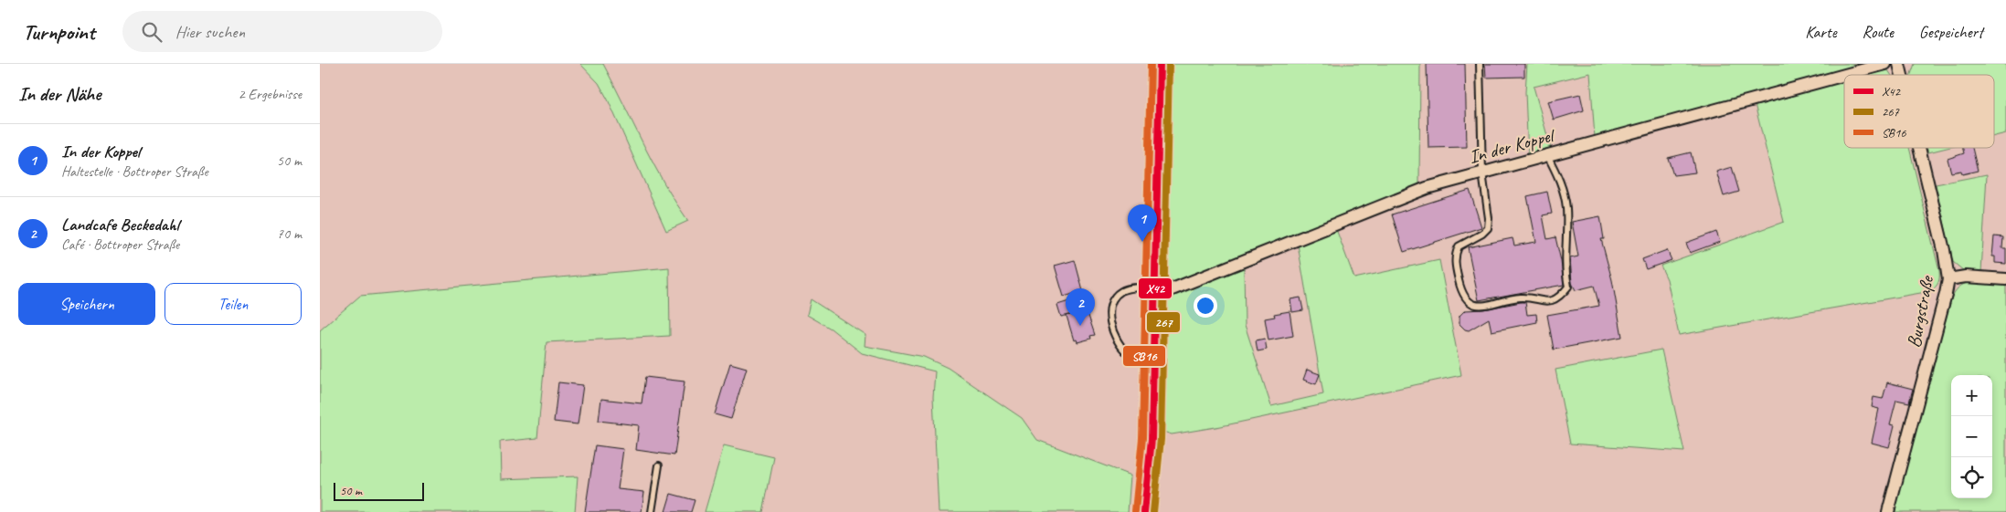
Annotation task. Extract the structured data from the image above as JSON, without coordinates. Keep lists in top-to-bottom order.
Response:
{
  "streets": {
    "street": ["In der Koppel", "Burgstraße"]
  },
  "lines": ["transit line X42", "transit line 267", "transit line SB16"],
  "legend": ["X42", "267", "SB16"],
  "scale_bar": "50 m",
  "page": {
    "header": "Turnpoint",
    "search": "Hier suchen",
    "nav": ["Karte", "Route", "Gespeichert"],
    "heading": ["In der Nähe", "2 Ergebnisse"],
    "list": [
      {
        "mark": "1",
        "name": "In der Koppel",
        "note": "Haltestelle · Bottroper Straße",
        "value": "50 m"
      },
      {
        "mark": "2",
        "name": "Landcafe Beckedahl",
        "note": "Café · Bottroper Straße",
        "value": "70 m"
      }
    ],
    "pins": ["1", "2"],
    "buttons": ["Speichern", "Teilen"],
    "map_buttons": ["+", "−"],
    "scale": "50 m"
  }
}
